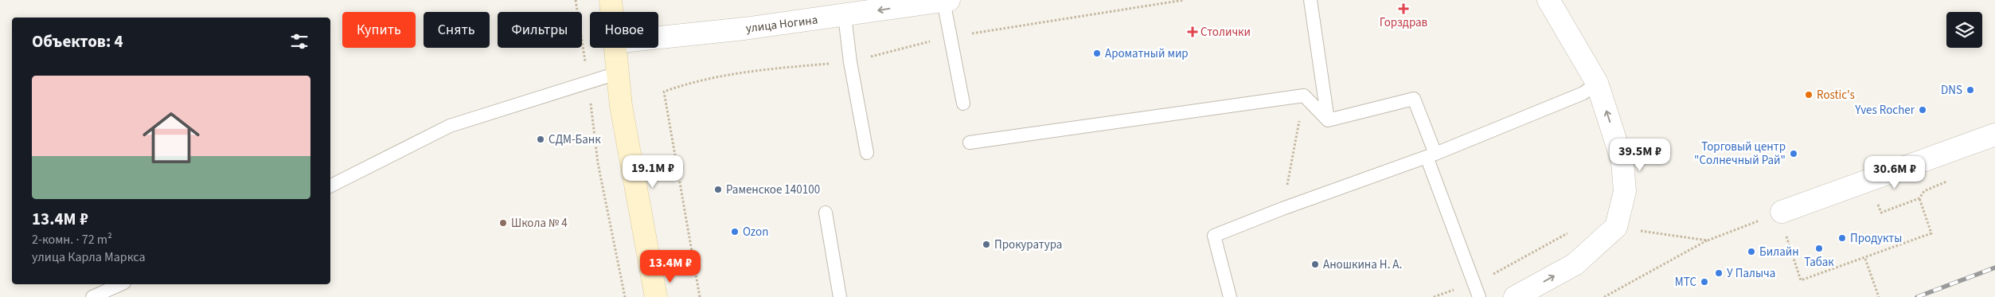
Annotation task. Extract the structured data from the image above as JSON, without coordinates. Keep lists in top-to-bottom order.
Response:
{
  "streets": {
    "street": ["улица Ногина"]
  },
  "one_way": ["улица Ногина"],
  "places": {
    "health": ["Горздрав", "Столички"],
    "other": [
      "Ароматный мир",
      "DNS",
      "Rostic's",
      "Yves Rocher",
      "СДМ-Банк",
      "Торговый центр \"Солнечный Рай\"",
      "Раменское 140100",
      "Школа № 4",
      "Ozon",
      "Продукты",
      "Прокуратура",
      "Табак",
      "Билайн",
      "Аношкина Н. А.",
      "У Палыча",
      "МТС"
    ]
  },
  "page": {
    "chip": [
      "Купить",
      "Снять",
      "Фильтры",
      "Новое"
    ],
    "heading": "Объектов: 4",
    "list": [
      {
        "name": "13.4M ₽",
        "note": "2-комн. · 72 m² · улица Карла Маркса"
      }
    ],
    "price": [
      "39.5M ₽",
      "19.1M ₽",
      "30.6M ₽",
      "13.4M ₽"
    ]
  }
}
